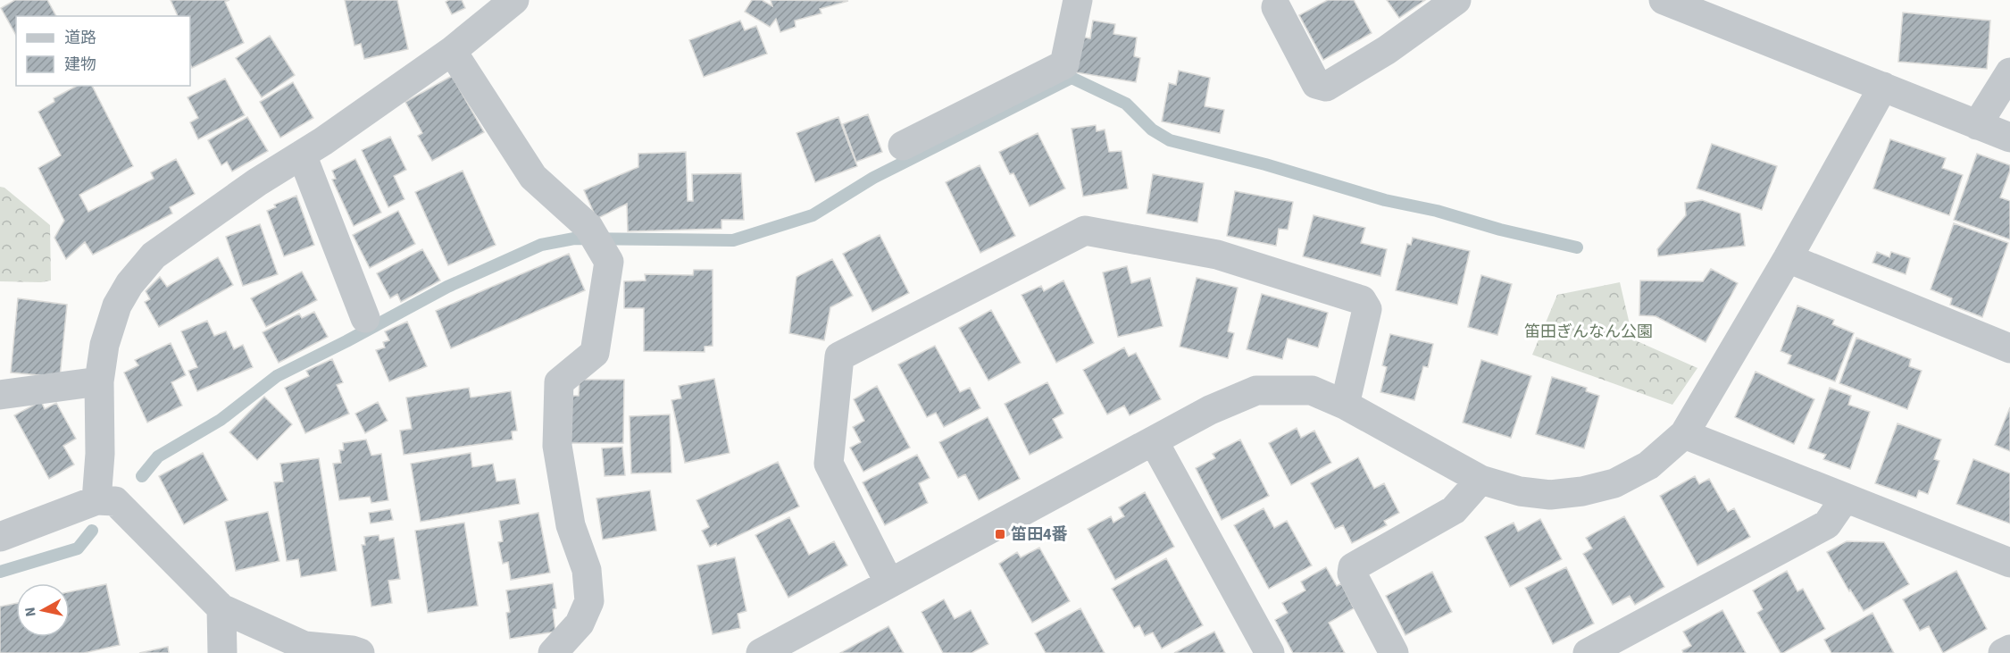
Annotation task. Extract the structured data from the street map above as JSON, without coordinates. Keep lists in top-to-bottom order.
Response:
{
  "parks": ["笛田ぎんなん公園"],
  "places": {
    "transit": ["笛田4番"]
  },
  "legend": ["道路", "建物"],
  "north": "left"
}
